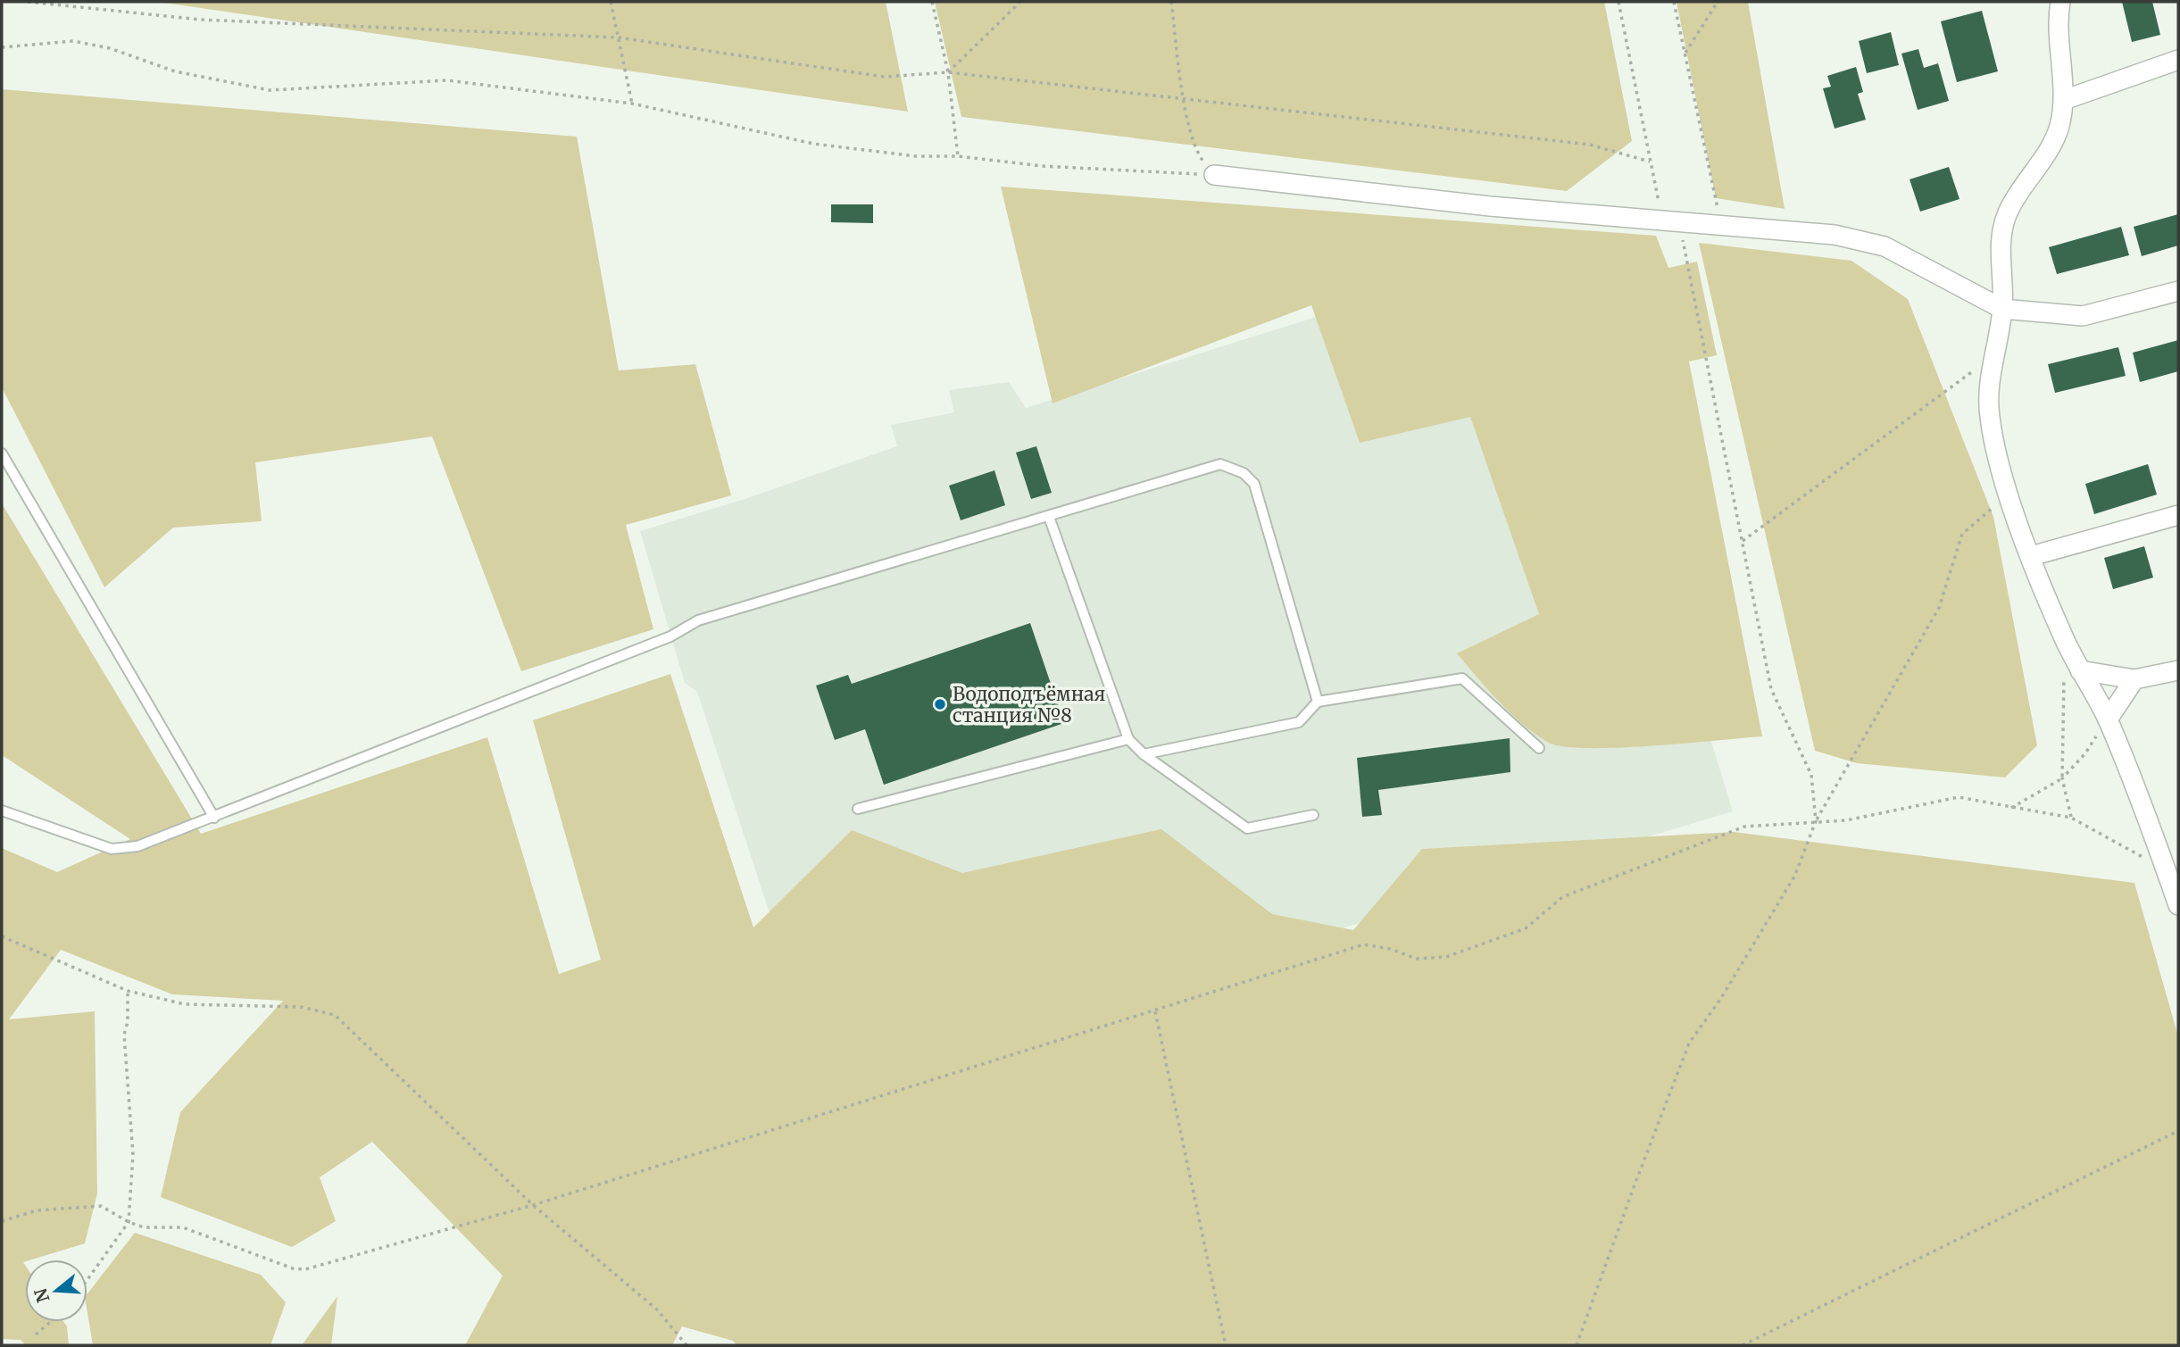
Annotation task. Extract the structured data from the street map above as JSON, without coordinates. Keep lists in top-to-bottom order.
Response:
{
  "places": ["Водоподъёмная станция №8"],
  "north": "left"
}
